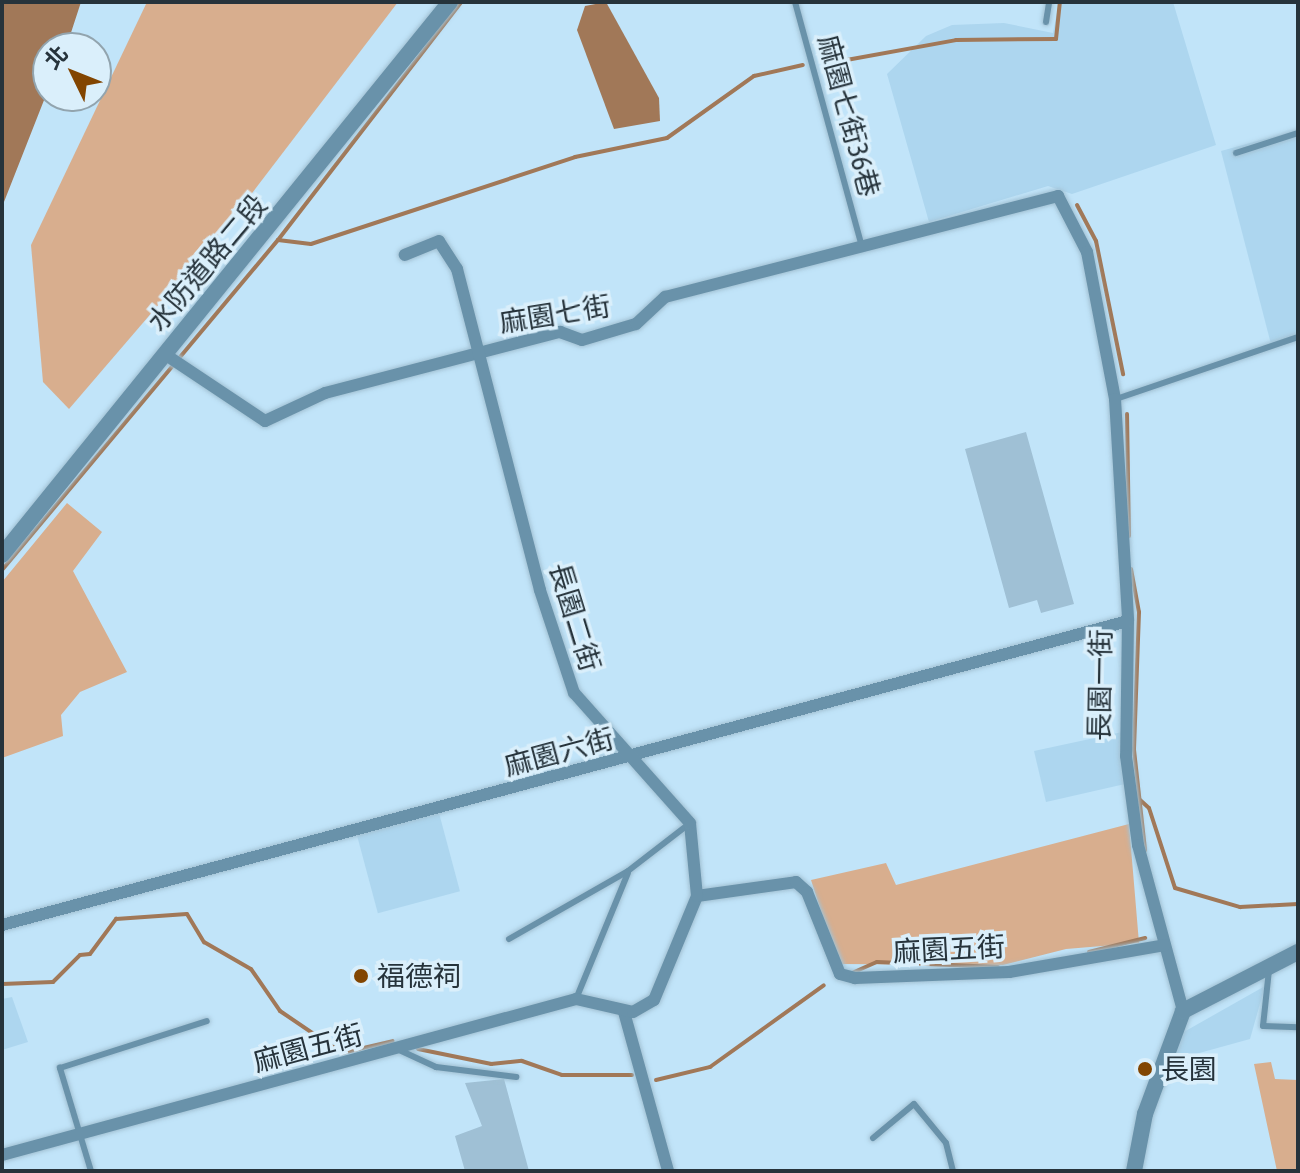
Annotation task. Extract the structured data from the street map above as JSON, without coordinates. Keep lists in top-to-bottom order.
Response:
{
  "streets": {
    "street": [
      "水防道路二段",
      "麻園七街",
      "長園二街",
      "長園一街",
      "麻園六街",
      "麻園五街"
    ],
    "lane": ["麻園七街36巷"]
  },
  "crossings": [
    ["麻園七街36巷", "麻園七街"],
    ["水防道路二段", "麻園七街"],
    ["麻園七街", "長園二街"],
    ["麻園七街", "長園一街"],
    ["長園二街", "麻園六街"],
    ["長園一街", "麻園六街"],
    ["長園一街", "麻園五街"]
  ],
  "places": ["福德祠", "長園"],
  "north": "top left"
}
